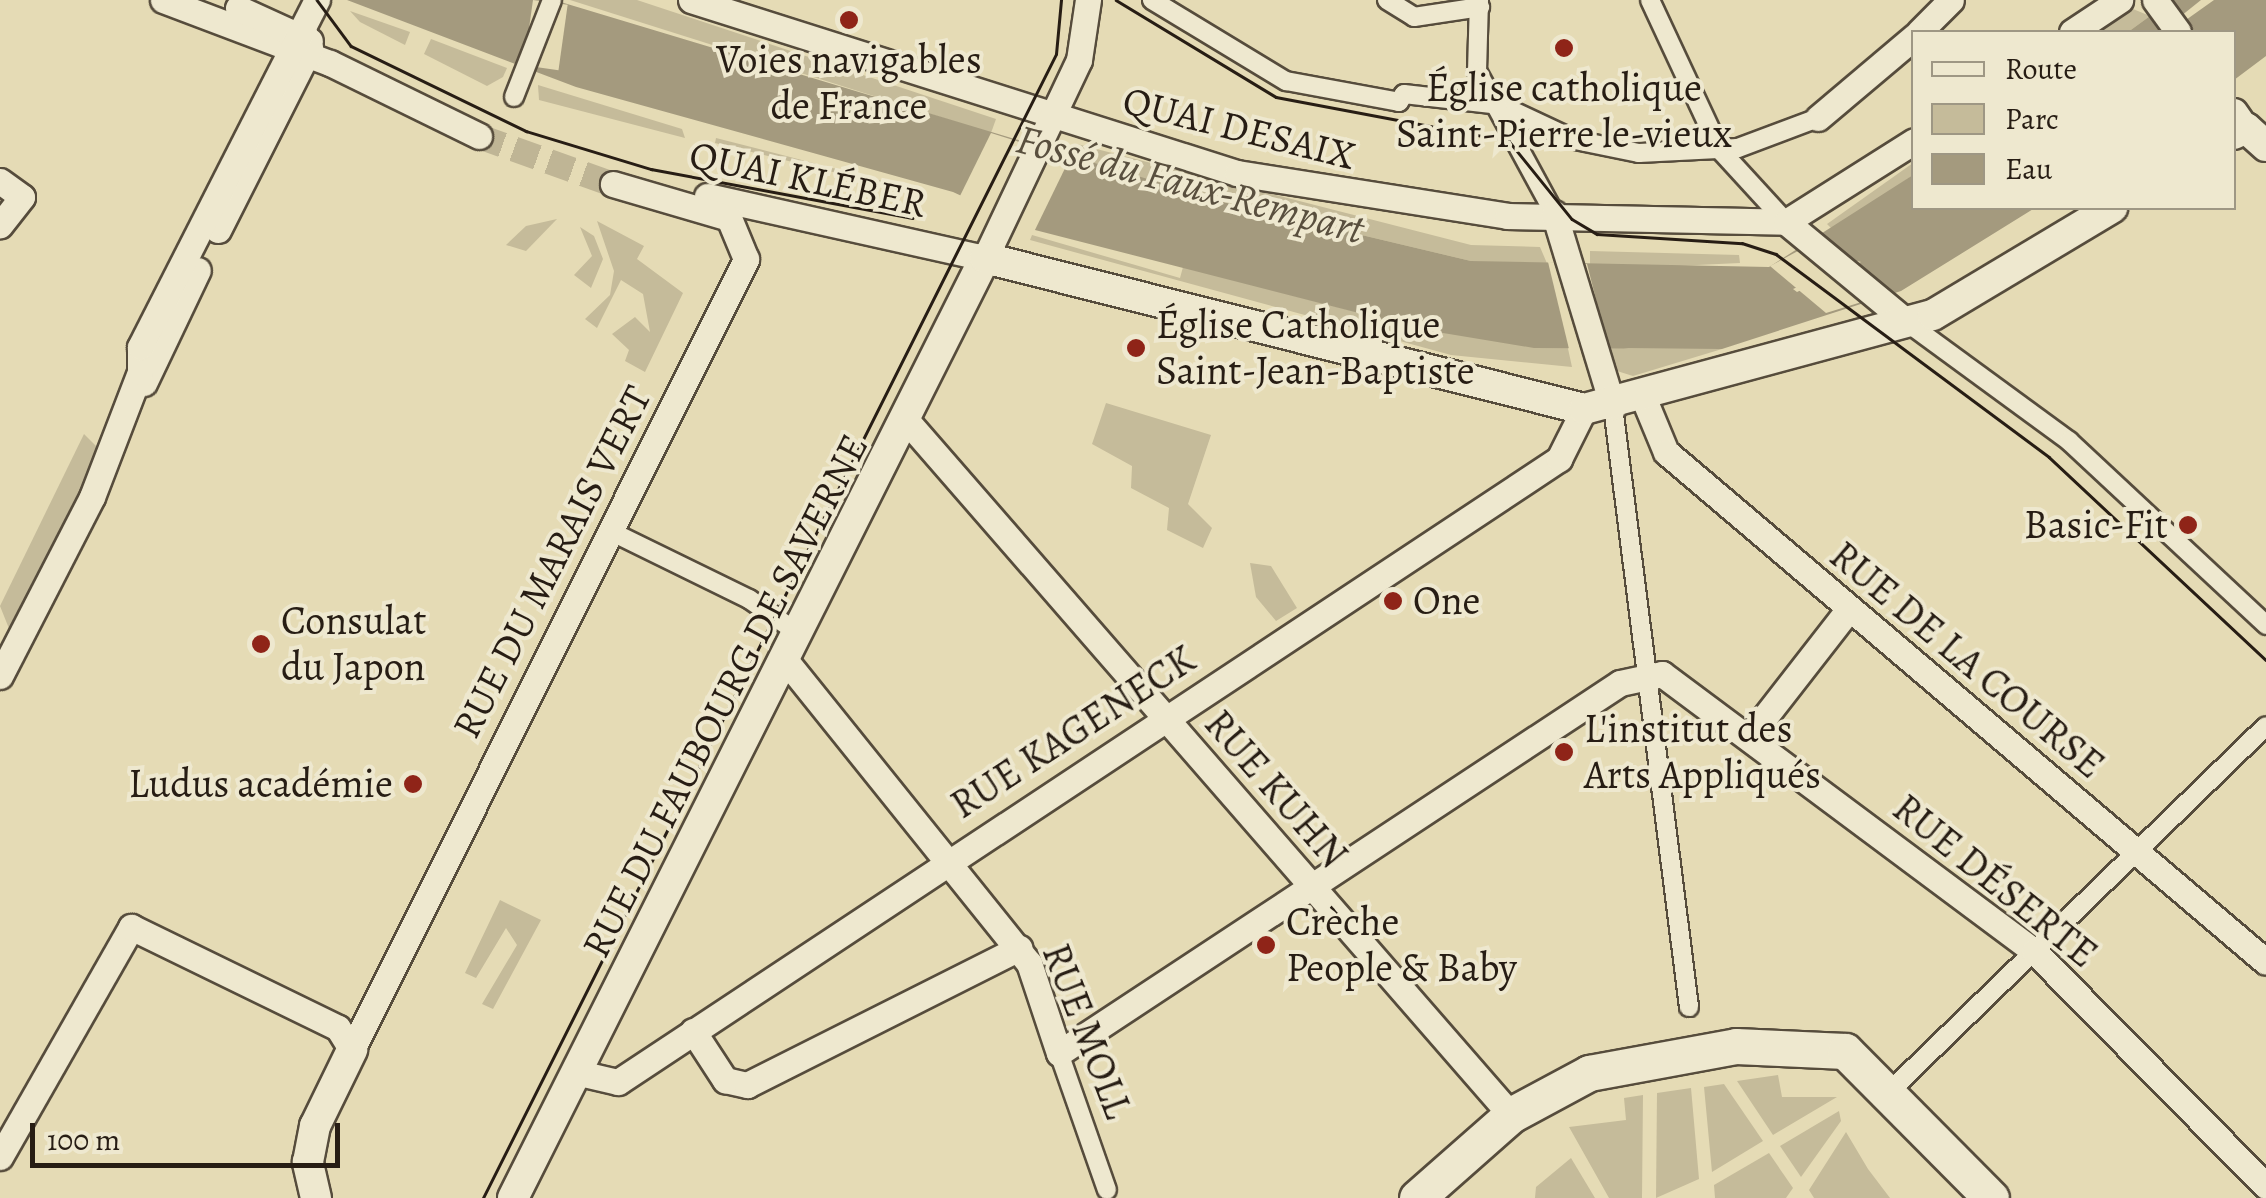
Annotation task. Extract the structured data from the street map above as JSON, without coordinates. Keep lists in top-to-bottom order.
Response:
{
  "streets": {
    "street": [
      "QUAI DESAIX",
      "QUAI KLÉBER",
      "RUE DU MARAIS VERT",
      "RUE DE LA COURSE",
      "RUE DU FAUBOURG DE SAVERNE",
      "RUE KAGENECK",
      "RUE KUHN",
      "RUE DÉSERTE",
      "RUE MOLL"
    ]
  },
  "crossings": [
    ["QUAI DESAIX", "RUE DU FAUBOURG DE SAVERNE"],
    ["QUAI KLÉBER", "RUE DU MARAIS VERT"],
    ["QUAI KLÉBER", "RUE DU FAUBOURG DE SAVERNE"],
    ["RUE DU FAUBOURG DE SAVERNE", "RUE KAGENECK"],
    ["RUE DU FAUBOURG DE SAVERNE", "RUE KUHN"],
    ["RUE DU FAUBOURG DE SAVERNE", "RUE MOLL"],
    ["RUE KAGENECK", "RUE KUHN"],
    ["RUE KAGENECK", "RUE MOLL"]
  ],
  "water": ["Fossé du Faux-Rempart"],
  "places": [
    "Voies navigables de France",
    "Église catholique Saint-Pierre le-vieux",
    "Église Catholique Saint-Jean-Baptiste",
    "Basic-Fit",
    "One",
    "Consulat du Japon",
    "L'institut des Arts Appliqués",
    "Ludus académie",
    "Crèche People & Baby"
  ],
  "legend": ["Route", "Parc", "Eau"],
  "scale_bar": "100 m"
}
